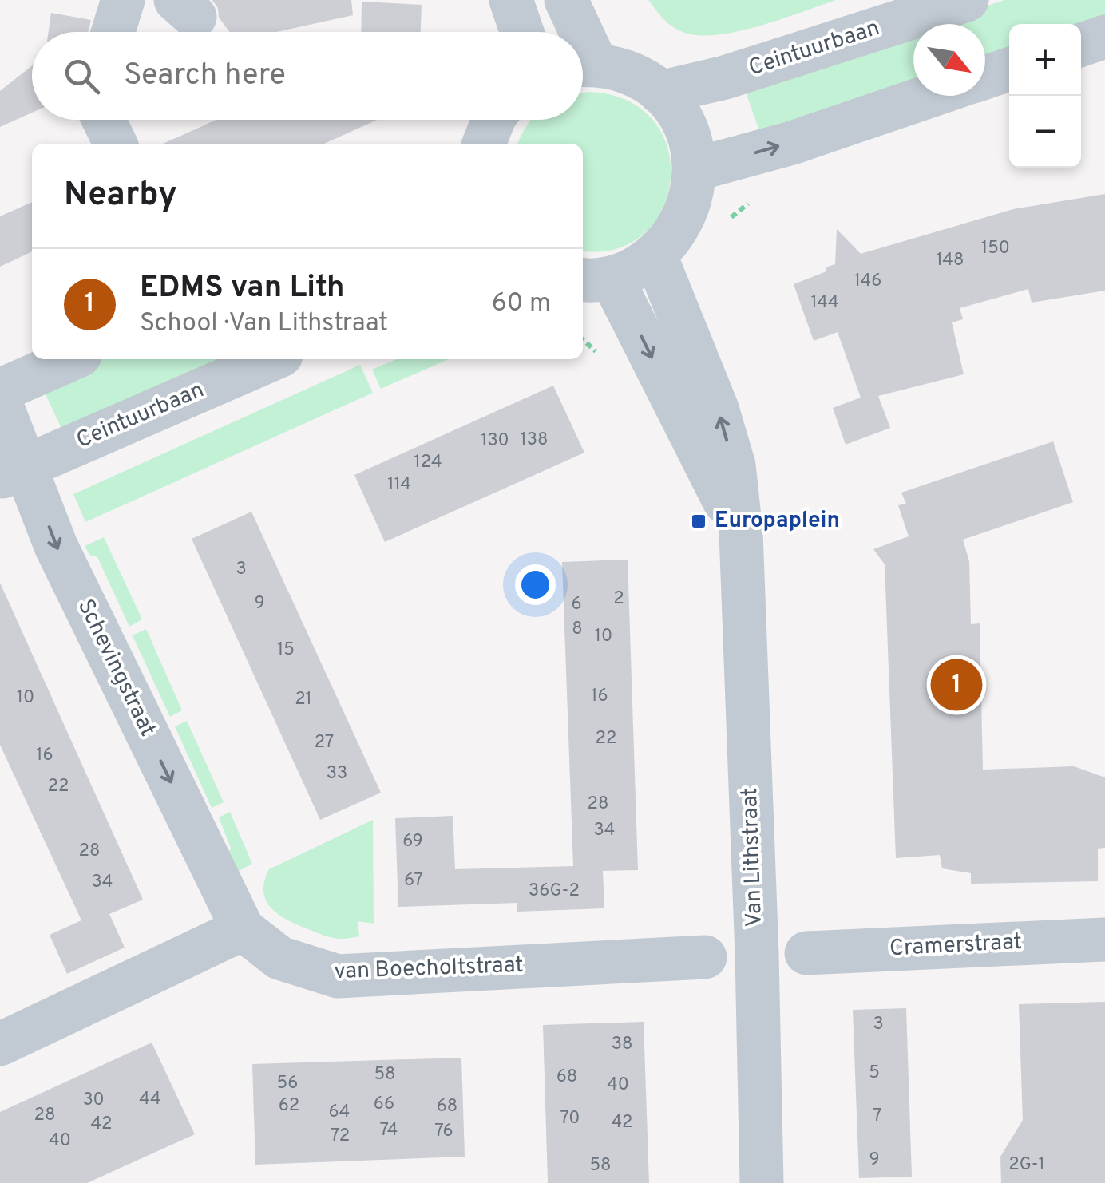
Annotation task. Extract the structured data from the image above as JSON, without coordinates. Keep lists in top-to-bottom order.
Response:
{
  "streets": {
    "street": [
      "Ceintuurbaan",
      "Schevingstraat",
      "Van Lithstraat",
      "Cramerstraat",
      "van Boecholtstraat"
    ]
  },
  "crossings": [
    ["Ceintuurbaan", "Schevingstraat"],
    ["Schevingstraat", "van Boecholtstraat"]
  ],
  "one_way": ["Schevingstraat"],
  "places": {
    "transit": ["Europaplein"]
  },
  "house_numbers": [
    "150",
    "148",
    "146",
    "144",
    "138",
    "130",
    "124",
    "114",
    "3",
    "2",
    "9",
    "6",
    "8",
    "10",
    "15",
    "16",
    "10",
    "21",
    "22",
    "27",
    "16",
    "33",
    "22",
    "28",
    "34",
    "69",
    "28",
    "67",
    "34",
    "36G-2",
    "3",
    "38",
    "5",
    "58",
    "68",
    "56",
    "40",
    "44",
    "30",
    "66",
    "62",
    "68",
    "64",
    "28",
    "7",
    "70",
    "42",
    "42",
    "74",
    "76",
    "72",
    "40",
    "9",
    "2G-1",
    "58"
  ],
  "north": "bottom right",
  "page": {
    "map_buttons": ["+", "−"],
    "search": "Search here",
    "heading": "Nearby",
    "list": [
      {
        "mark": "1",
        "name": "EDMS van Lith",
        "note": "School · Van Lithstraat",
        "value": "60 m"
      }
    ],
    "pins": "1"
  }
}
